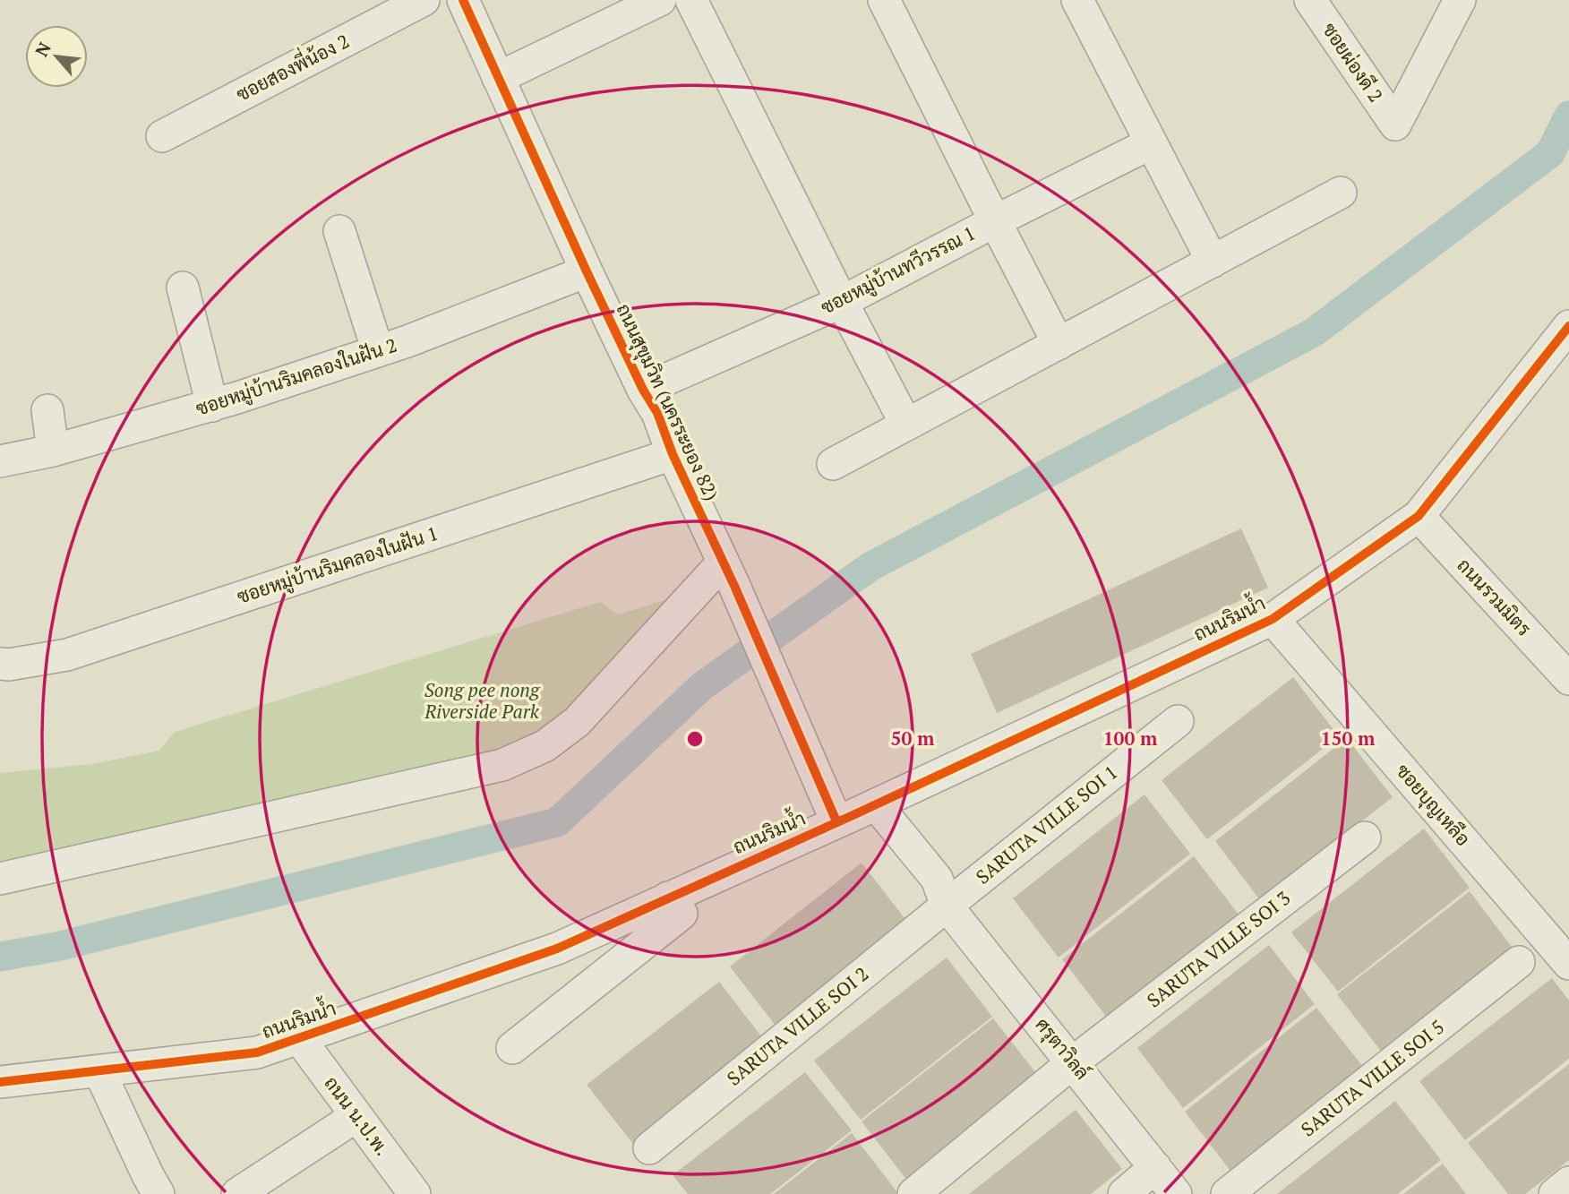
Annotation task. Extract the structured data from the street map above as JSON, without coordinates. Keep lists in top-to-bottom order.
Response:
{
  "streets": {
    "street": [
      "ซอยผ่องดี 2",
      "ซอยสองพี่น้อง 2",
      "ซอยหมู่บ้านทวีวรรณ 1",
      "ซอยหมู่บ้านริมคลองในฝัน 2",
      "ถนนสุขุมวิท (นครระยอง 82)",
      "ซอยหมู่บ้านริมคลองในฝัน 1",
      "ถนนรวมมิตร",
      "ถนนริมน้ำ",
      "ซอยบุญเหลือ",
      "SARUTA VILLE SOI 1",
      "SARUTA VILLE SOI 3",
      "SARUTA VILLE SOI 2",
      "ศรุตาวิลล์",
      "SARUTA VILLE SOI 5",
      "ถนน น.ป.พ."
    ]
  },
  "crossings": [
    ["ซอยหมู่บ้านทวีวรรณ 1", "ถนนสุขุมวิท (นครระยอง 82)"],
    ["ซอยหมู่บ้านริมคลองในฝัน 2", "ถนนสุขุมวิท (นครระยอง 82)"],
    ["ถนนสุขุมวิท (นครระยอง 82)", "ซอยหมู่บ้านริมคลองในฝัน 1"],
    ["ถนนสุขุมวิท (นครระยอง 82)", "ถนนริมน้ำ"],
    ["ถนนสุขุมวิท (นครระยอง 82)", "ศรุตาวิลล์"],
    ["ถนนรวมมิตร", "ถนนริมน้ำ"],
    ["ถนนริมน้ำ", "ซอยบุญเหลือ"],
    ["ถนนริมน้ำ", "ศรุตาวิลล์"],
    ["ถนนริมน้ำ", "ถนน น.ป.พ."],
    ["SARUTA VILLE SOI 1", "SARUTA VILLE SOI 2"],
    ["SARUTA VILLE SOI 1", "ศรุตาวิลล์"],
    ["SARUTA VILLE SOI 3", "ศรุตาวิลล์"],
    ["SARUTA VILLE SOI 2", "ศรุตาวิลล์"]
  ],
  "parks": ["Song pee nong Riverside Park"],
  "north": "top left",
  "rings": ["50 m", "100 m", "150 m"]
}
